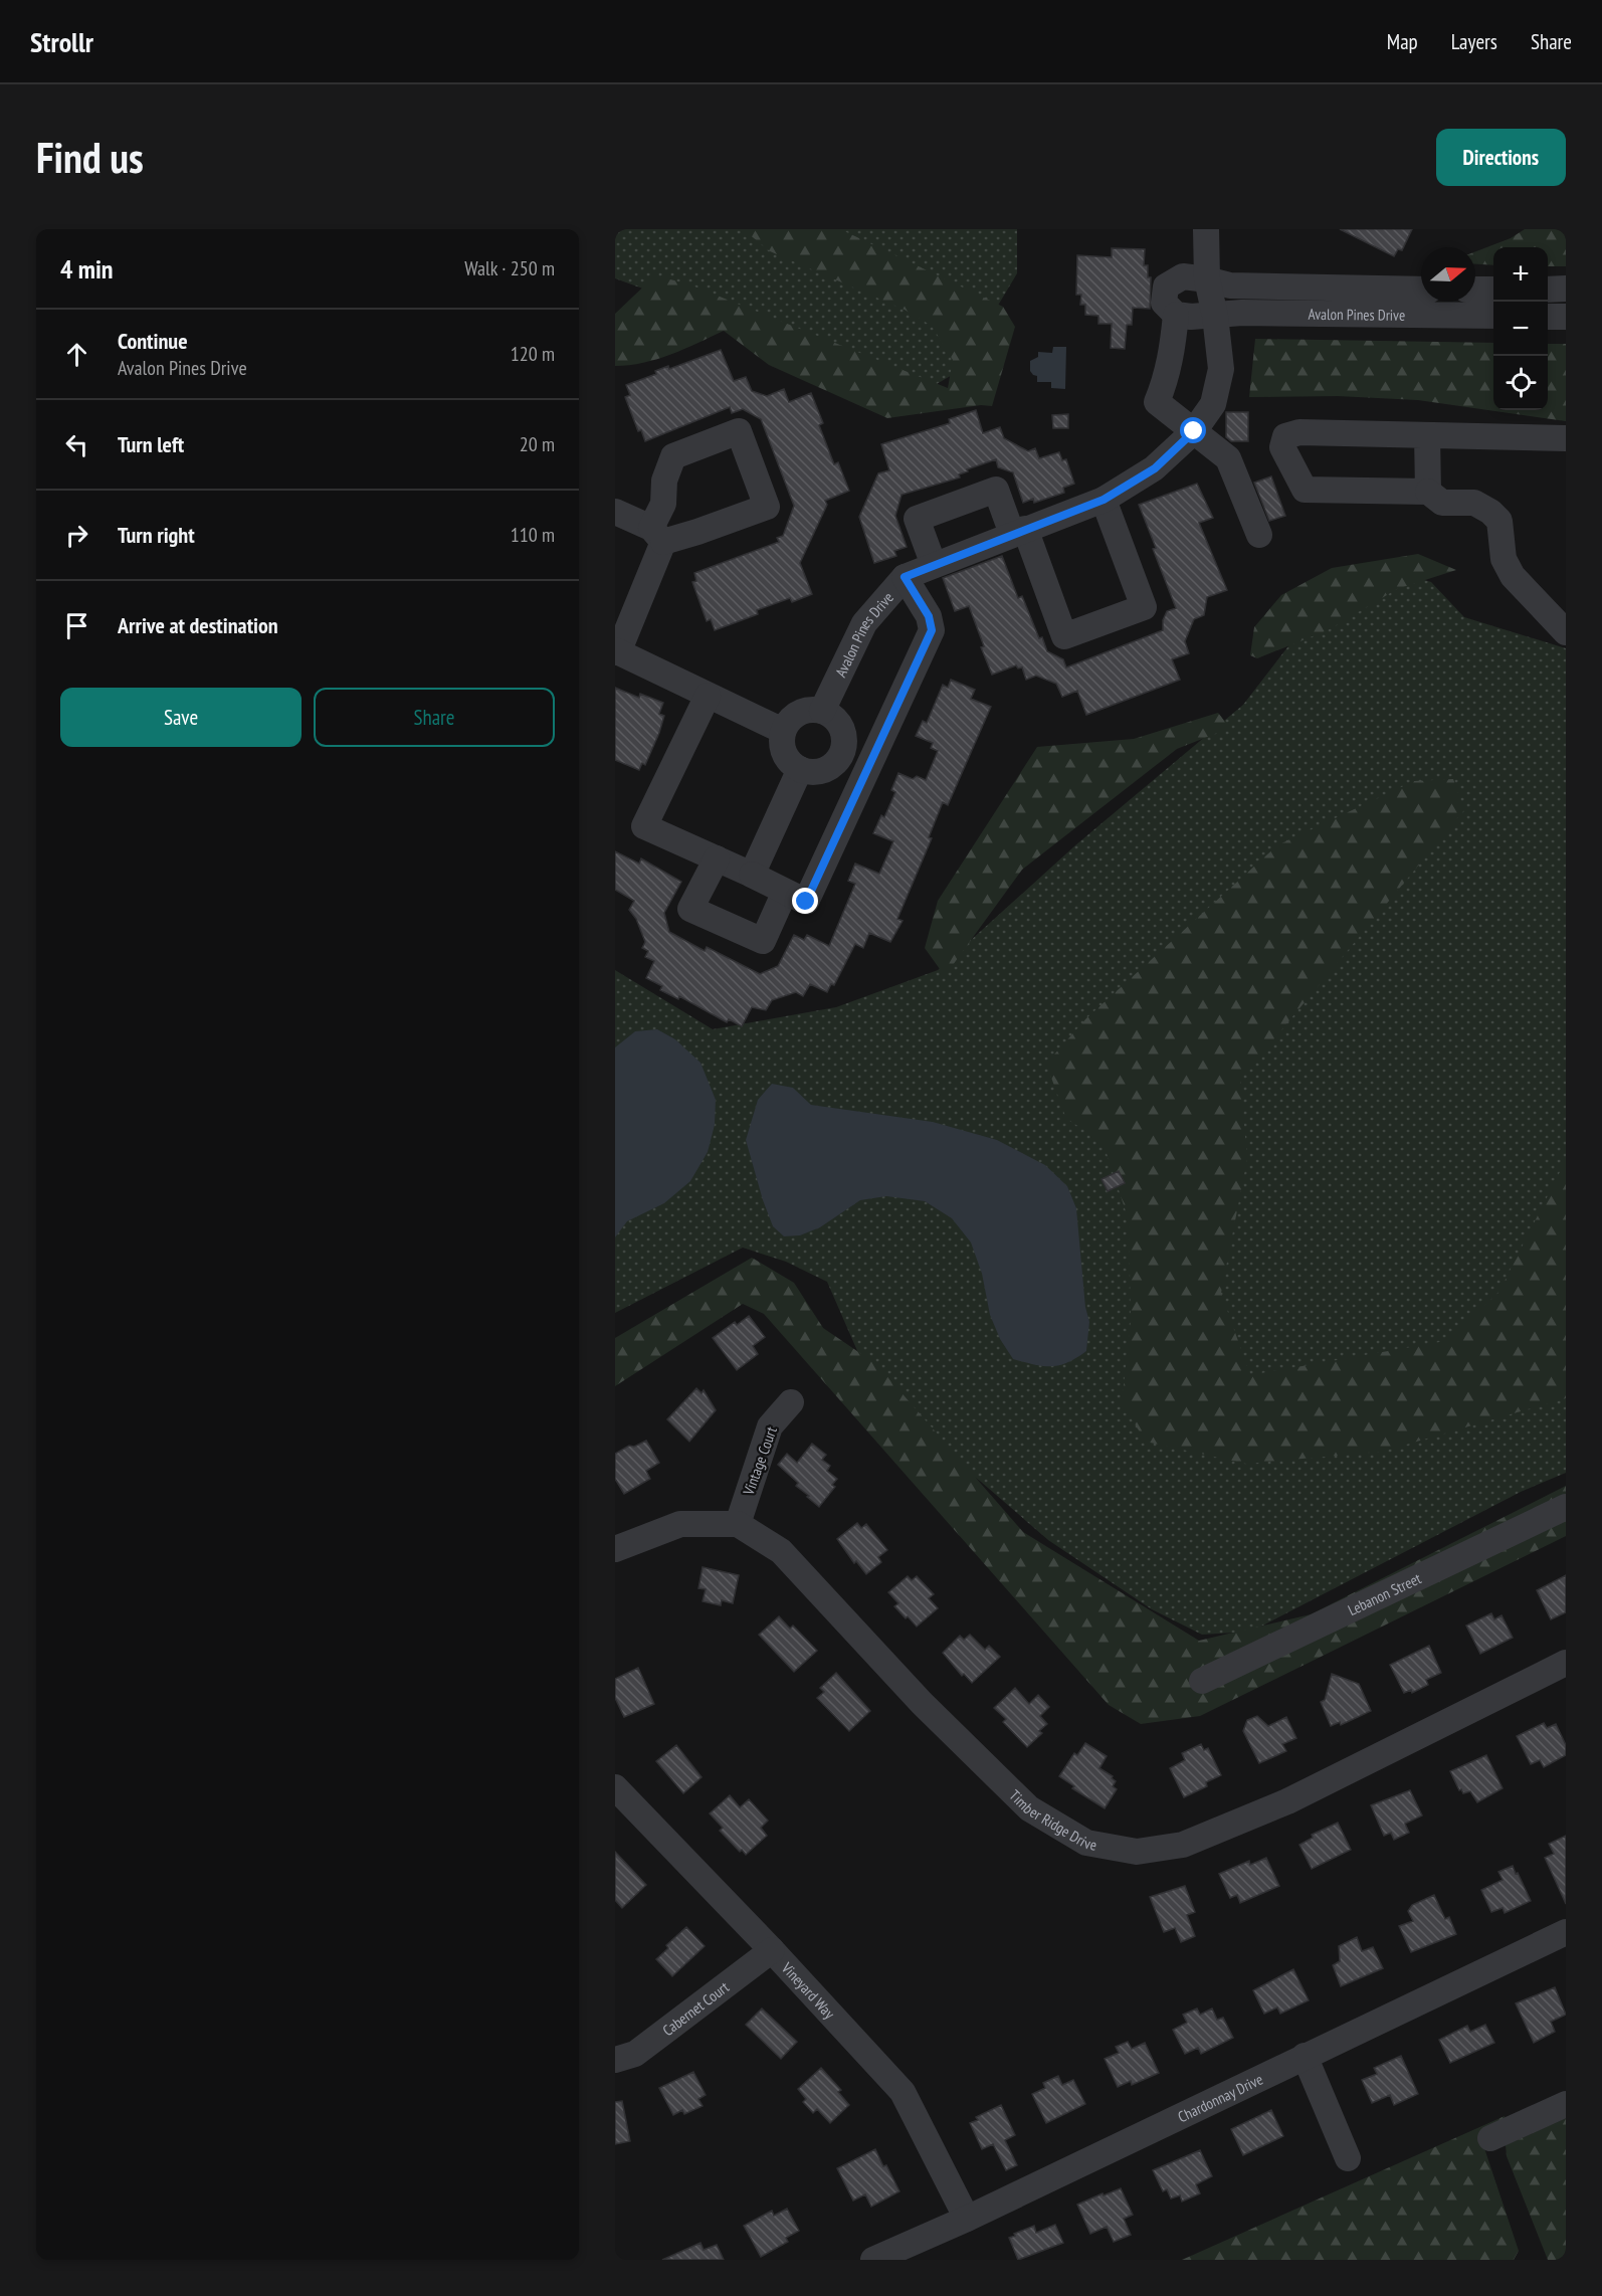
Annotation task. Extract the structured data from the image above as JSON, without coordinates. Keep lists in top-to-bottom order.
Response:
{
  "streets": {
    "street": [
      "Avalon Pines Drive",
      "Vintage Court",
      "Lebanon Street",
      "Timber Ridge Drive",
      "Vineyard Way",
      "Cabernet Court",
      "Chardonnay Drive"
    ]
  },
  "crossings": [
    ["Vintage Court", "Timber Ridge Drive"],
    ["Vineyard Way", "Cabernet Court"],
    ["Vineyard Way", "Chardonnay Drive"]
  ],
  "north": "right",
  "page": {
    "header": "Strollr",
    "nav": ["Map", "Layers", "Share"],
    "buttons": [
      "Directions",
      ["Save", "Share"]
    ],
    "title": "Find us",
    "heading": ["4 min", "Walk · 250 m"],
    "map_buttons": ["+", "−"],
    "list": [
      ["Continue", "Avalon Pines Drive", "120 m"],
      ["Turn left", "20 m"],
      ["Turn right", "110 m"],
      "Arrive at destination"
    ]
  }
}
